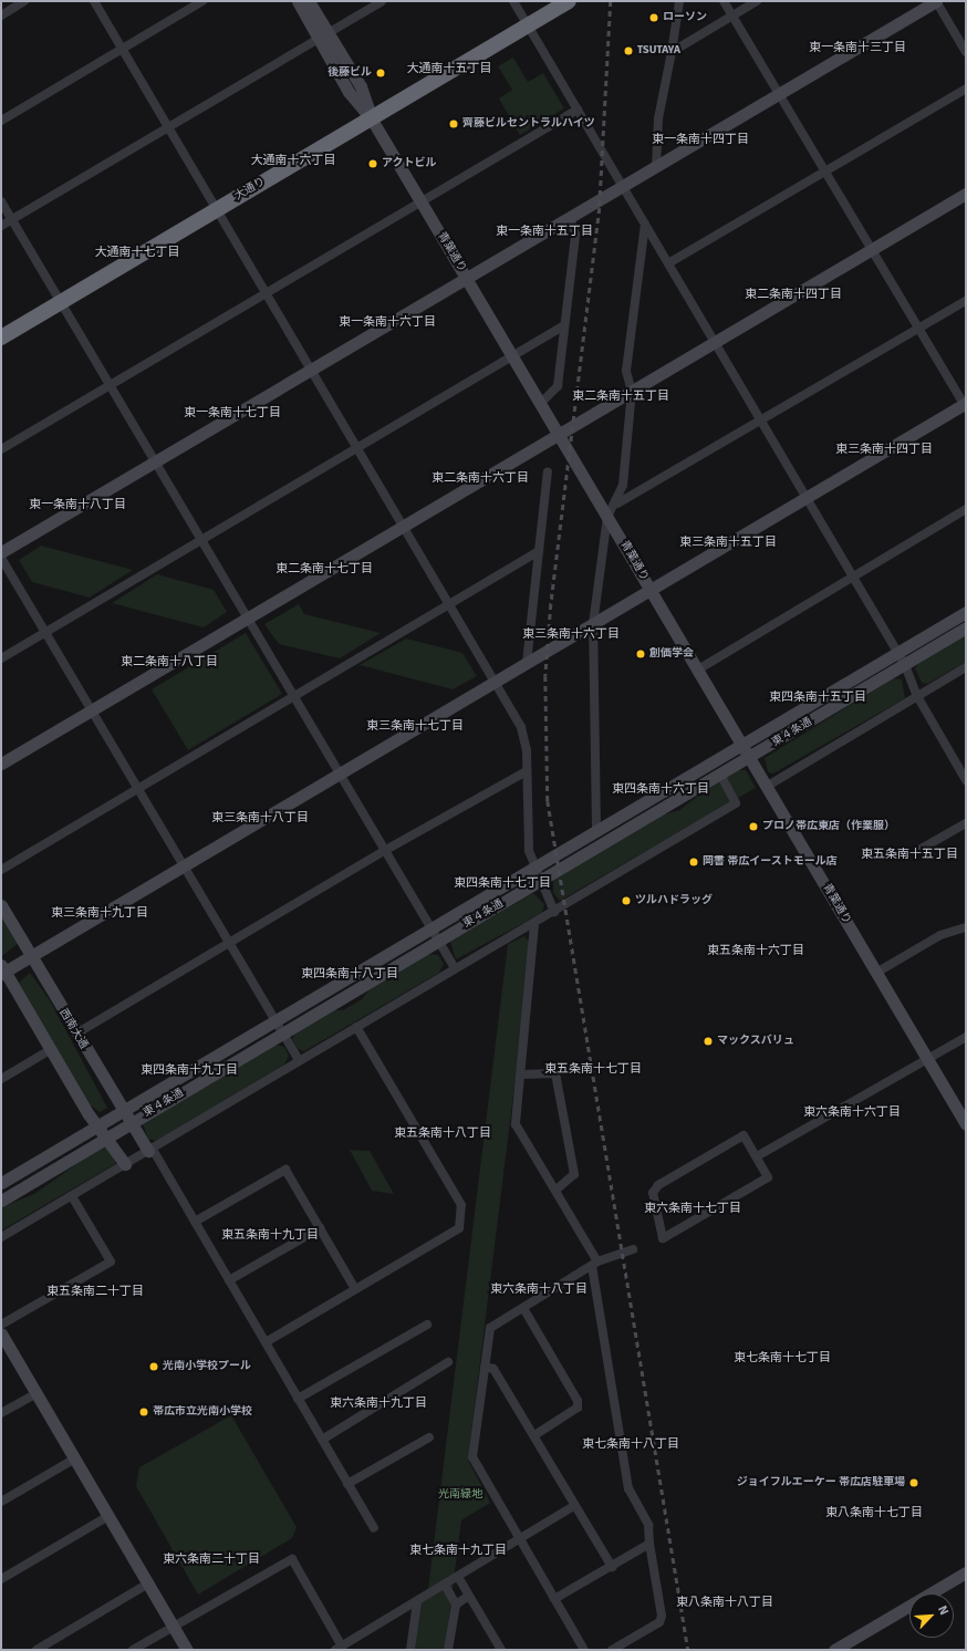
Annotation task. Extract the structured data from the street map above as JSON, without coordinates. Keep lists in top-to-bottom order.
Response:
{
  "streets": {
    "highway": ["大通り"],
    "street": ["青葉通り", "東４条通", "西南大通"]
  },
  "crossings": [
    ["大通り", "青葉通り"],
    ["青葉通り", "東４条通"],
    ["東４条通", "西南大通"]
  ],
  "districts": [
    "東一条南十三丁目",
    "大通南十五丁目",
    "東一条南十四丁目",
    "大通南十六丁目",
    "東一条南十五丁目",
    "大通南十七丁目",
    "東二条南十四丁目",
    "東一条南十六丁目",
    "東二条南十五丁目",
    "東一条南十七丁目",
    "東三条南十四丁目",
    "東二条南十六丁目",
    "東一条南十八丁目",
    "東三条南十五丁目",
    "東二条南十七丁目",
    "東三条南十六丁目",
    "東二条南十八丁目",
    "東四条南十五丁目",
    "東三条南十七丁目",
    "東四条南十六丁目",
    "東三条南十八丁目",
    "東五条南十五丁目",
    "東四条南十七丁目",
    "東三条南十九丁目",
    "東五条南十六丁目",
    "東四条南十八丁目",
    "東五条南十七丁目",
    "東四条南十九丁目",
    "東六条南十六丁目",
    "東五条南十八丁目",
    "東六条南十七丁目",
    "東五条南十九丁目",
    "東六条南十八丁目",
    "東五条南二十丁目",
    "東七条南十七丁目",
    "東六条南十九丁目",
    "東七条南十八丁目",
    "東八条南十七丁目",
    "東七条南十九丁目",
    "東六条南二十丁目",
    "東八条南十八丁目"
  ],
  "parks": ["光南緑地"],
  "places": [
    "ローソン",
    "TSUTAYA",
    "後藤ビル",
    "齊藤ビルセントラルハイツ",
    "アクトビル",
    "創価学会",
    "プロノ帯広東店（作業服）",
    "岡書 帯広イーストモール店",
    "ツルハドラッグ",
    "マックスバリュ",
    "光南小学校プール",
    "帯広市立光南小学校",
    "ジョイフルエーケー 帯広店駐車場"
  ],
  "north": "top right"
}
